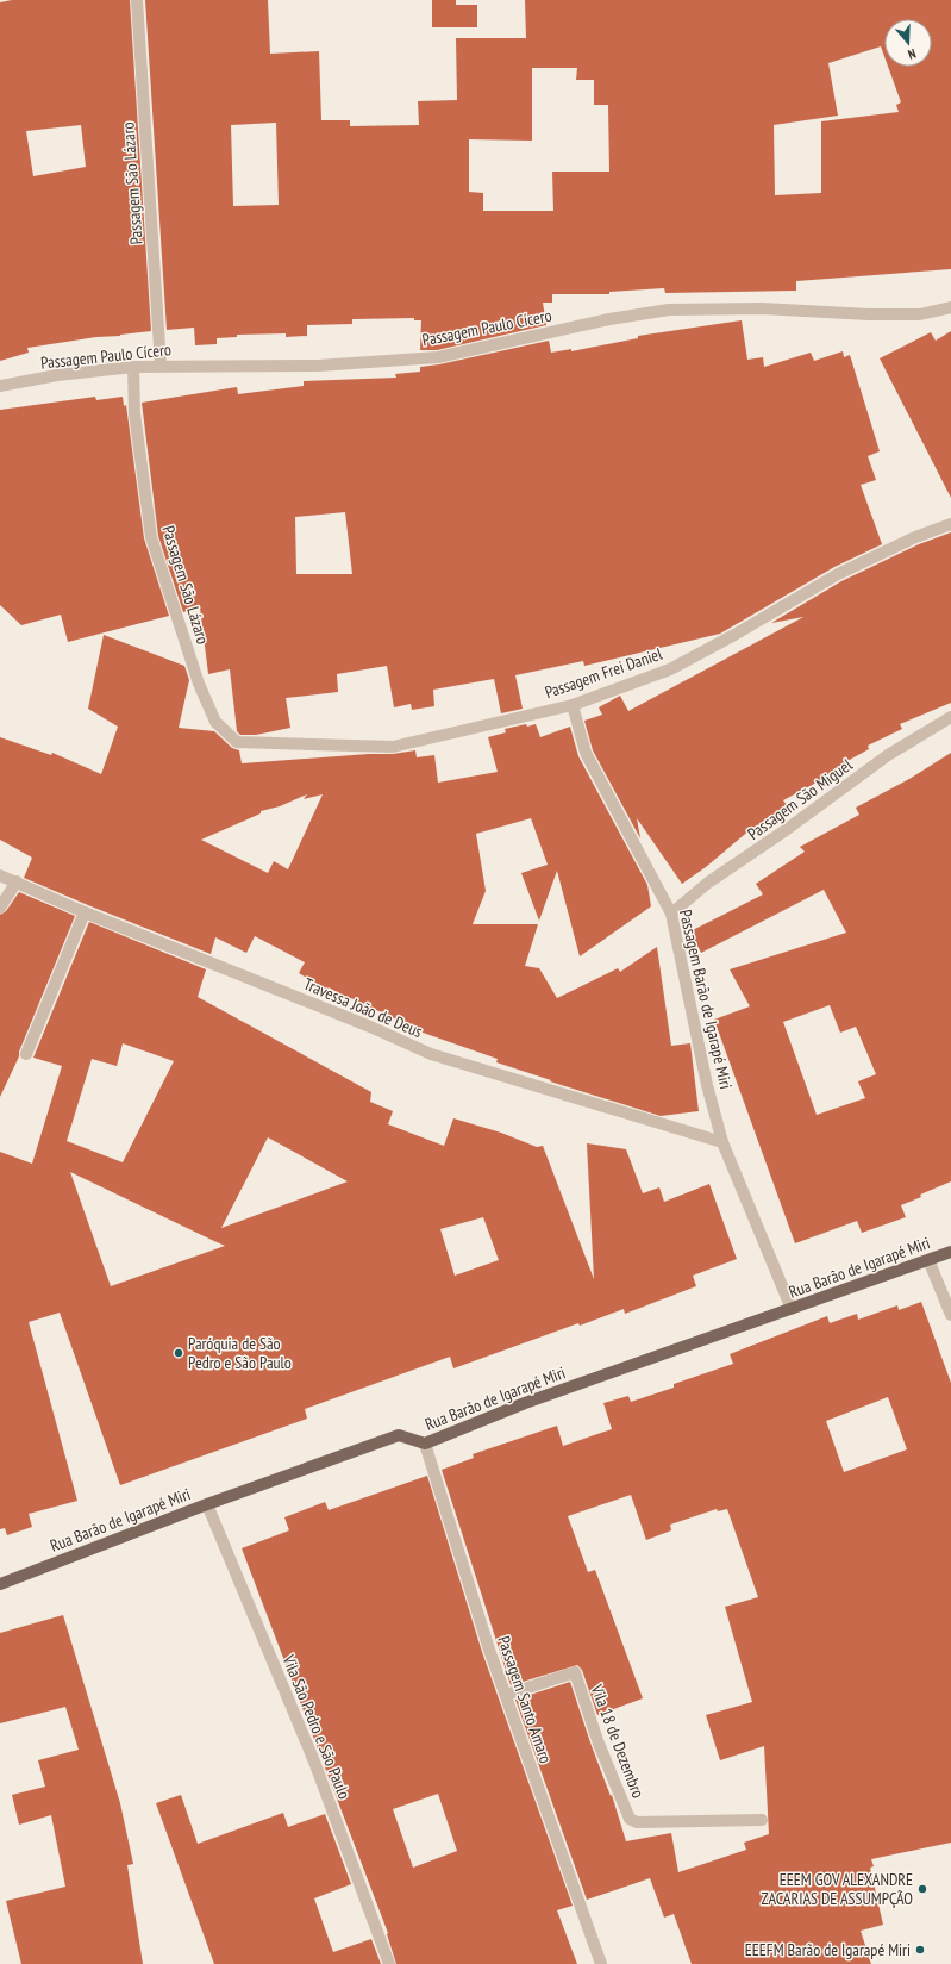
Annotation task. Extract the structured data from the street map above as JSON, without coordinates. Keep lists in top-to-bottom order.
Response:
{
  "streets": {
    "main road": ["Rua Barão de Igarapé Miri"],
    "street": [
      "Passagem São Lázaro",
      "Passagem Paulo Cícero",
      "Passagem Frei Daniel",
      "Passagem São Miguel",
      "Passagem Barão de Igarapé Miri",
      "Travessa João de Deus",
      "Passagem Santo Amaro",
      "Vila São Pedro e São Paulo",
      "Vila 18 de Dezembro"
    ]
  },
  "crossings": [
    ["Passagem São Lázaro", "Passagem Paulo Cícero"],
    ["Passagem São Lázaro", "Passagem Frei Daniel"],
    ["Passagem Frei Daniel", "Passagem Barão de Igarapé Miri"],
    ["Passagem São Miguel", "Passagem Barão de Igarapé Miri"],
    ["Passagem Barão de Igarapé Miri", "Travessa João de Deus"],
    ["Passagem Barão de Igarapé Miri", "Rua Barão de Igarapé Miri"],
    ["Rua Barão de Igarapé Miri", "Passagem Santo Amaro"],
    ["Rua Barão de Igarapé Miri", "Vila São Pedro e São Paulo"],
    ["Passagem Santo Amaro", "Vila 18 de Dezembro"]
  ],
  "places": ["Paróquia de São Pedro e São Paulo", "EEEM GOV ALEXANDRE ZACARIAS DE ASSUMPÇÃO", "EEEFM Barão de Igarapé Miri"],
  "north": "bottom"
}
